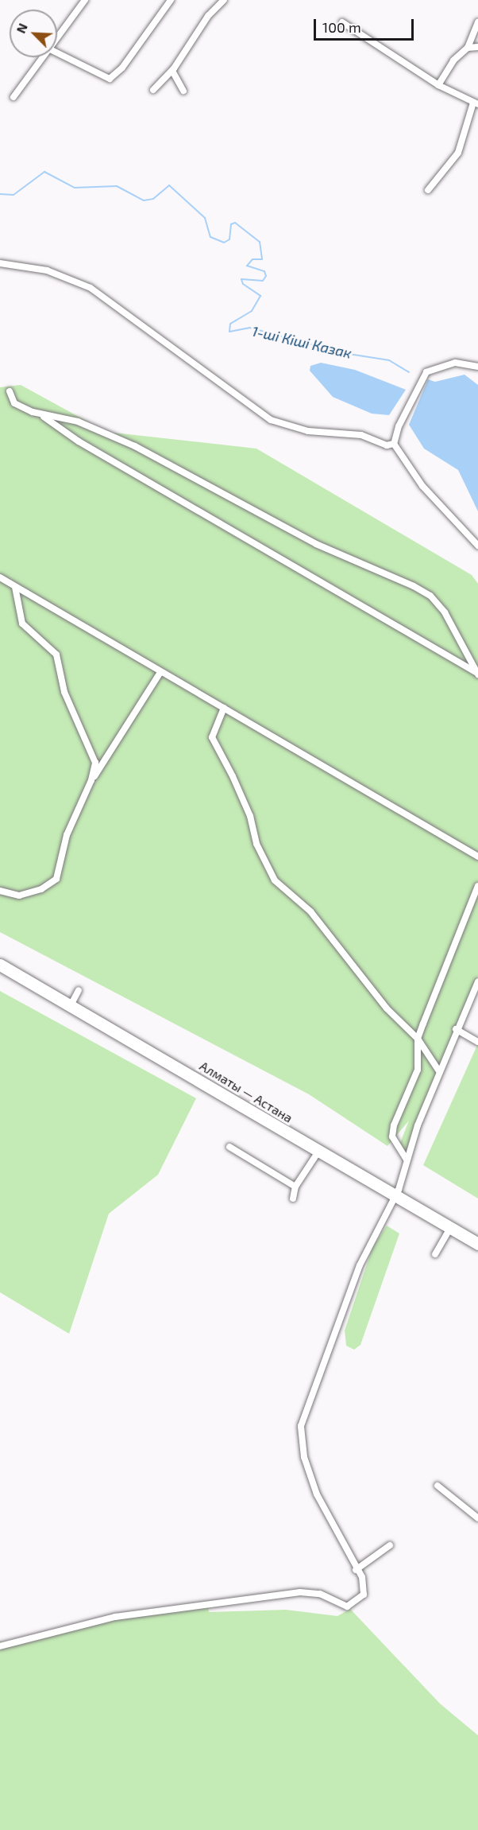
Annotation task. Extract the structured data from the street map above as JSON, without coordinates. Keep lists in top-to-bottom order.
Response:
{
  "streets": {
    "highway": ["Алматы — Астана"]
  },
  "water": ["1-ші Кіші Казак"],
  "scale_bar": "100 m",
  "north": "top left"
}
